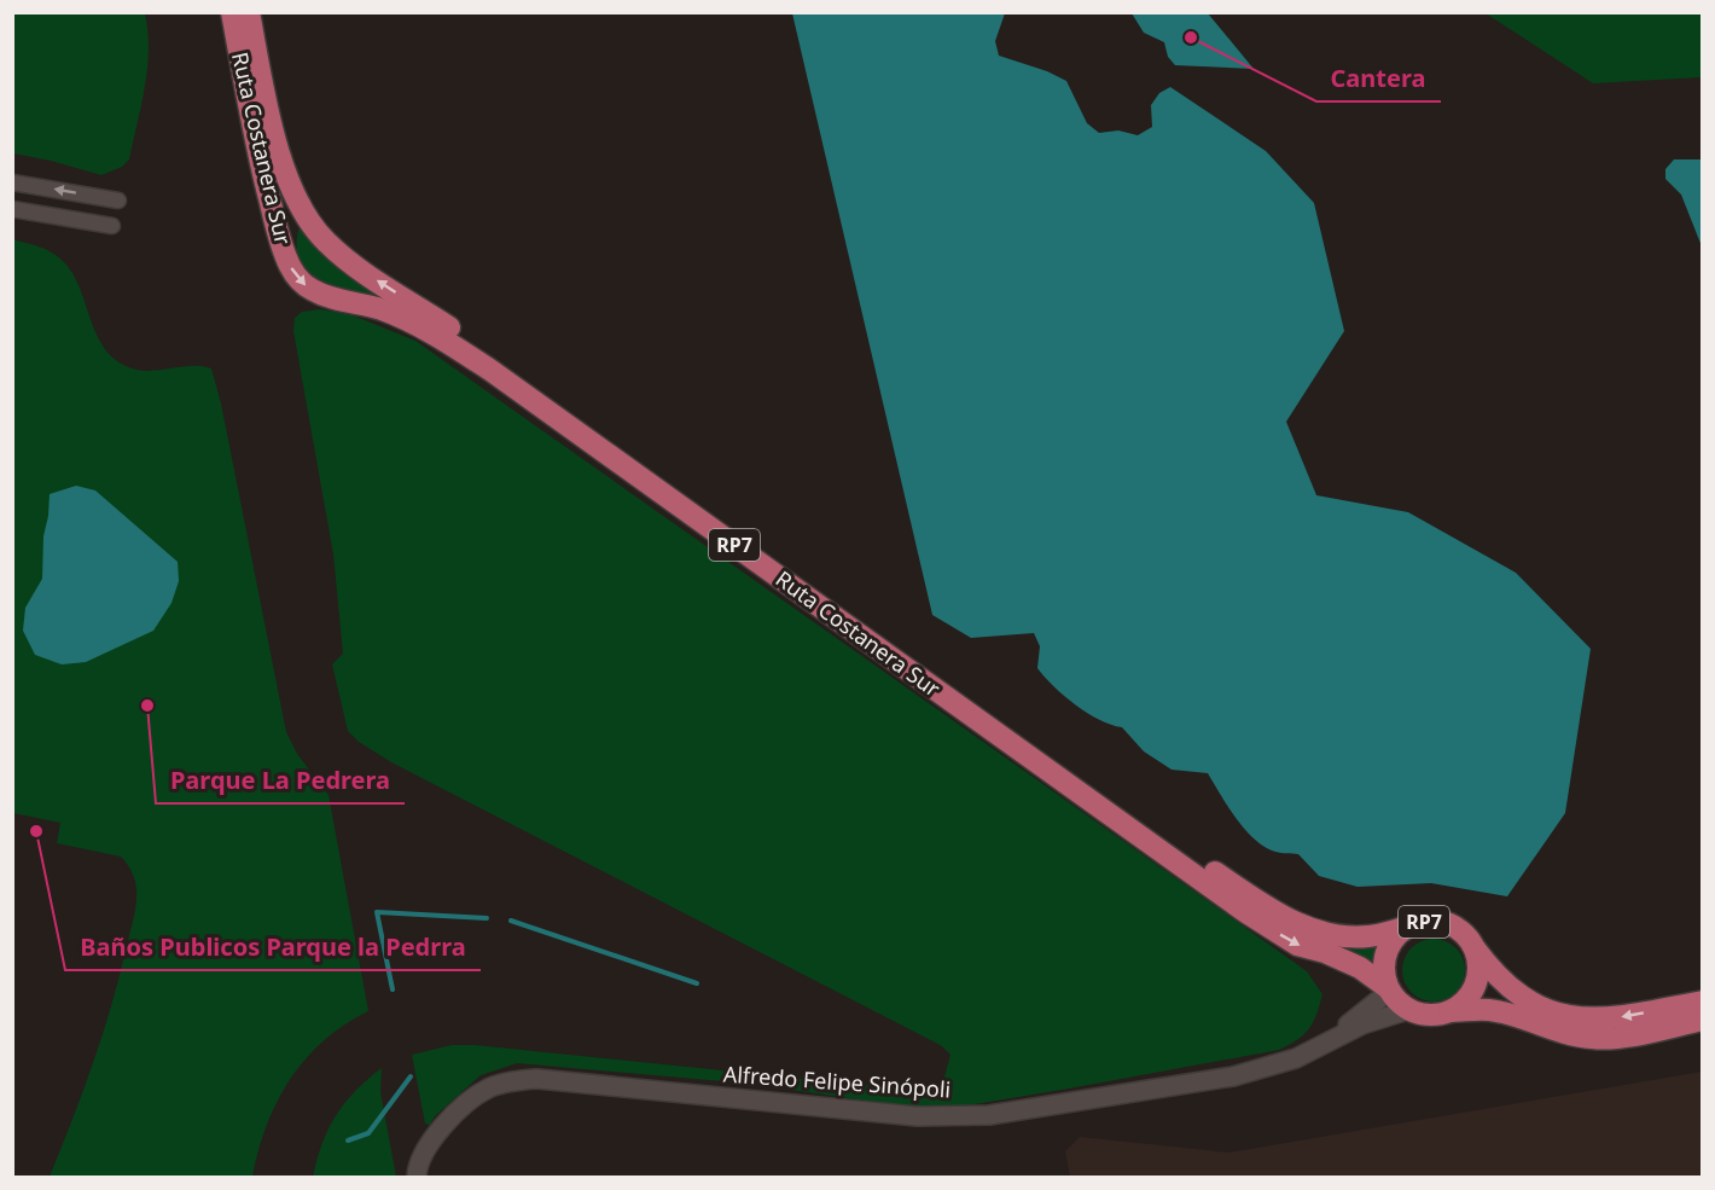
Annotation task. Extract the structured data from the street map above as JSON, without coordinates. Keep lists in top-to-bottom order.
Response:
{
  "streets": {
    "main road": ["Ruta Costanera Sur", "RP7"],
    "street": ["Alfredo Felipe Sinópoli"]
  },
  "crossings": [
    ["Ruta Costanera Sur", "RP7"]
  ],
  "places": ["Cantera", "Parque La Pedrera", "Baños Publicos Parque la Pedrra"]
}
